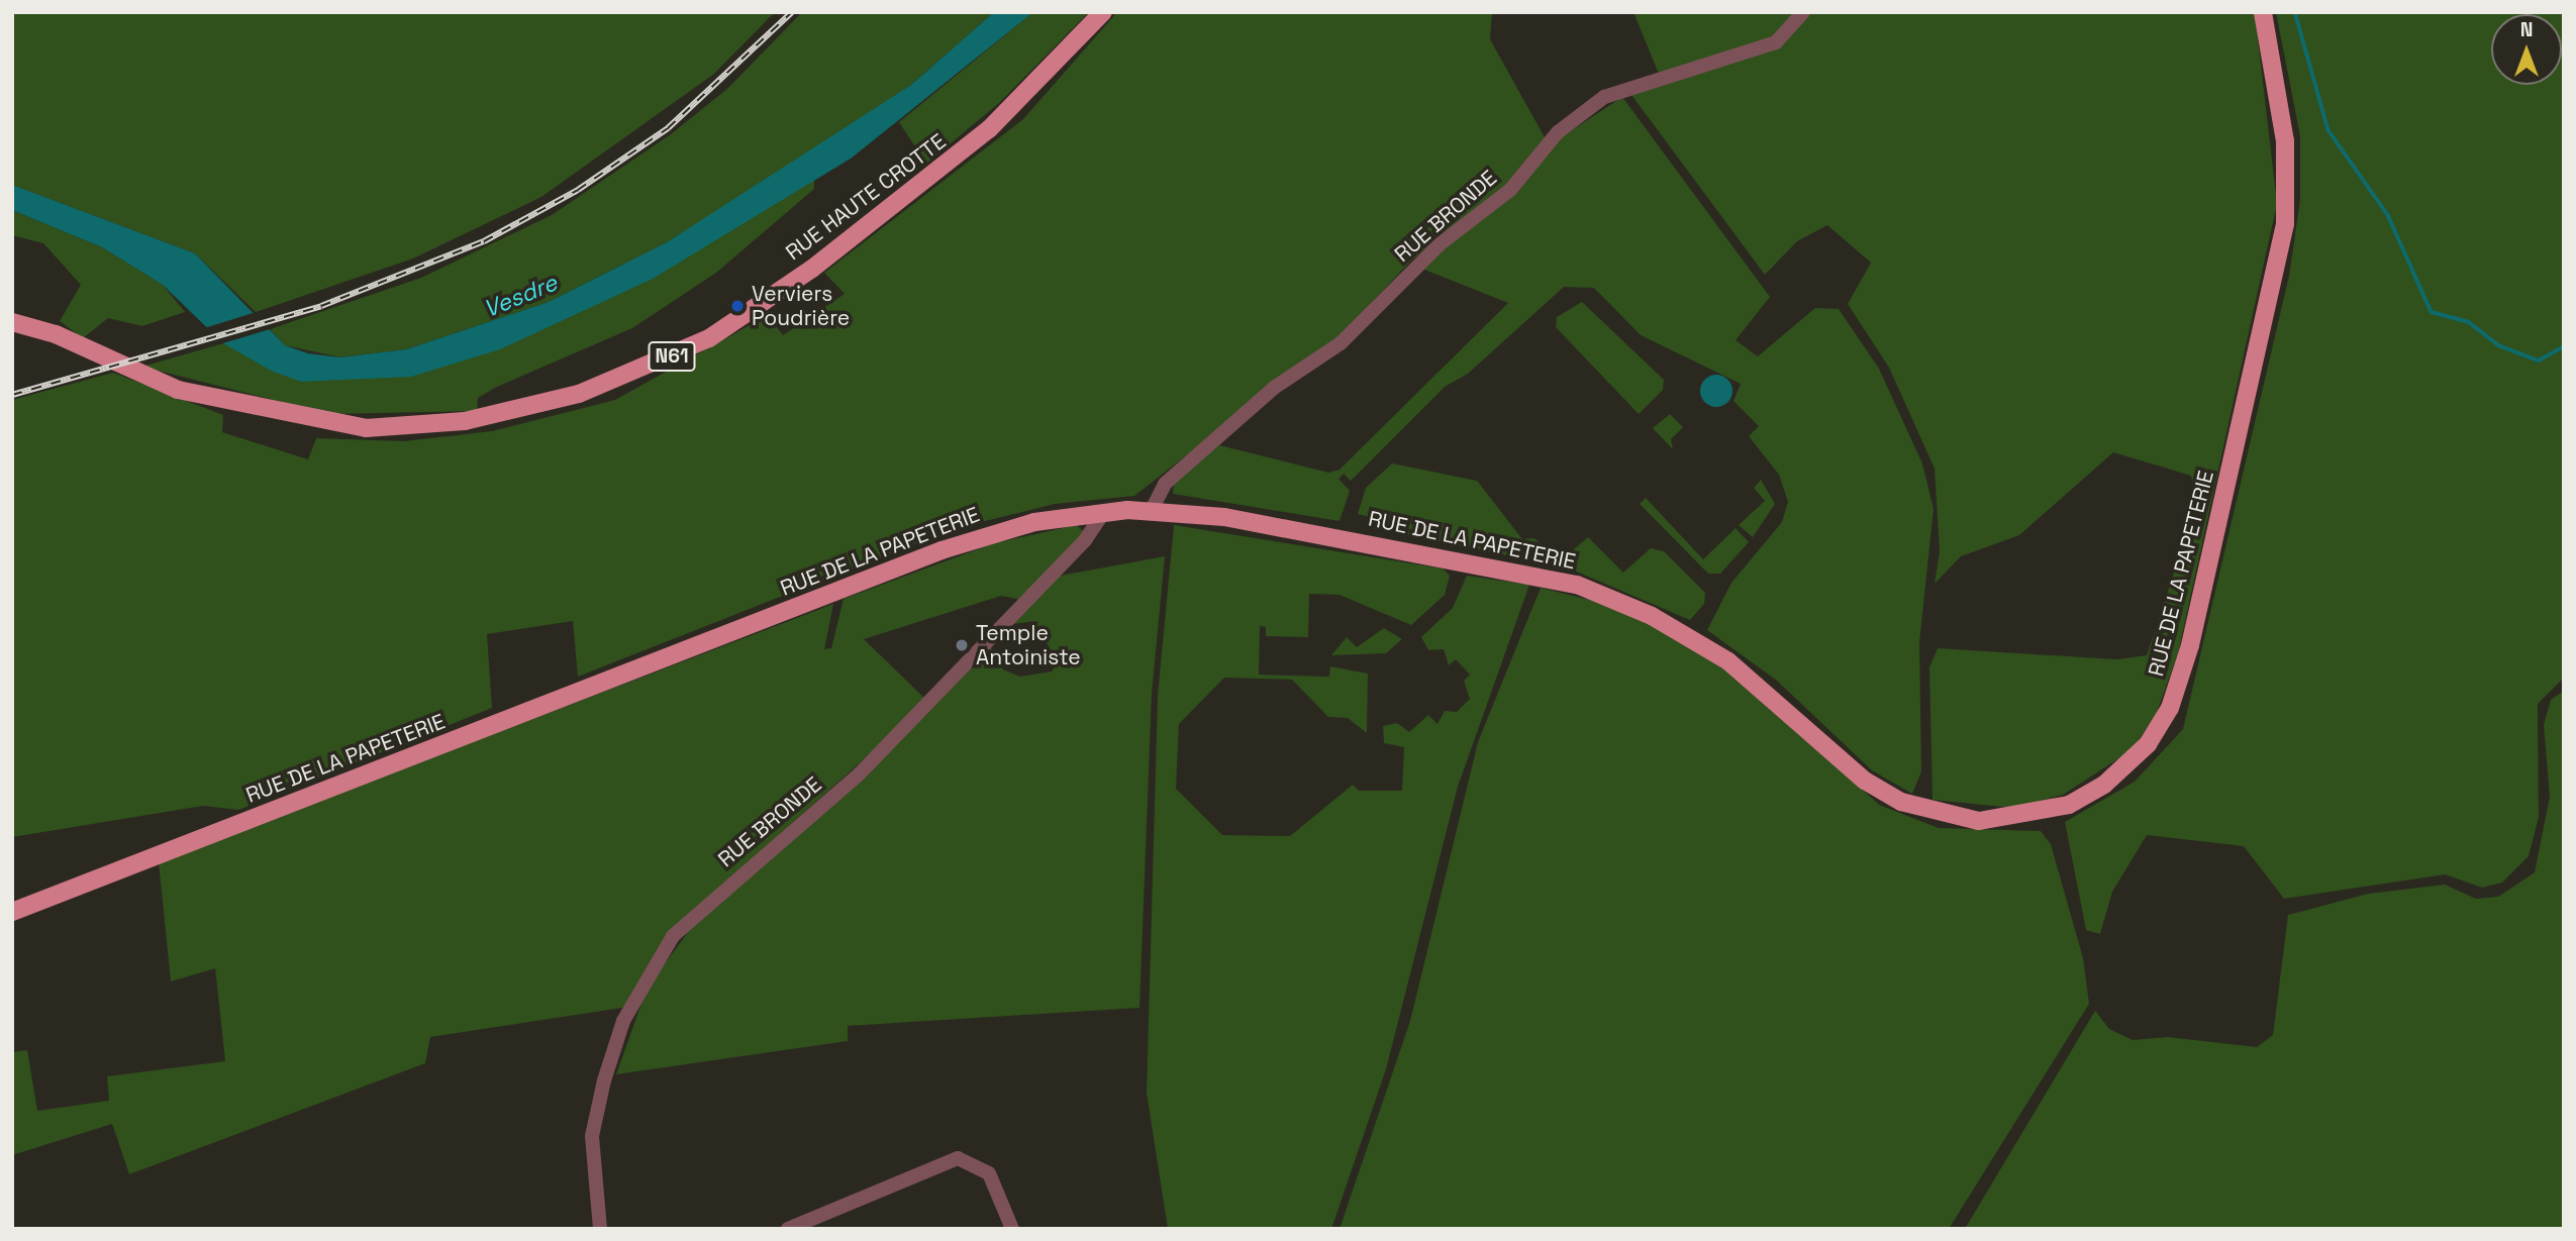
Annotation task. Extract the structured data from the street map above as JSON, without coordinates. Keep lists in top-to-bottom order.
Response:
{
  "streets": {
    "main road": ["RUE HAUTE CROTTE", "N61", "RUE DE LA PAPETERIE"],
    "street": ["RUE BRONDE"]
  },
  "crossings": [
    ["RUE BRONDE", "RUE DE LA PAPETERIE"]
  ],
  "water": ["Vesdre"],
  "places": ["Verviers Poudrière", "Temple Antoiniste"],
  "north": "top"
}
